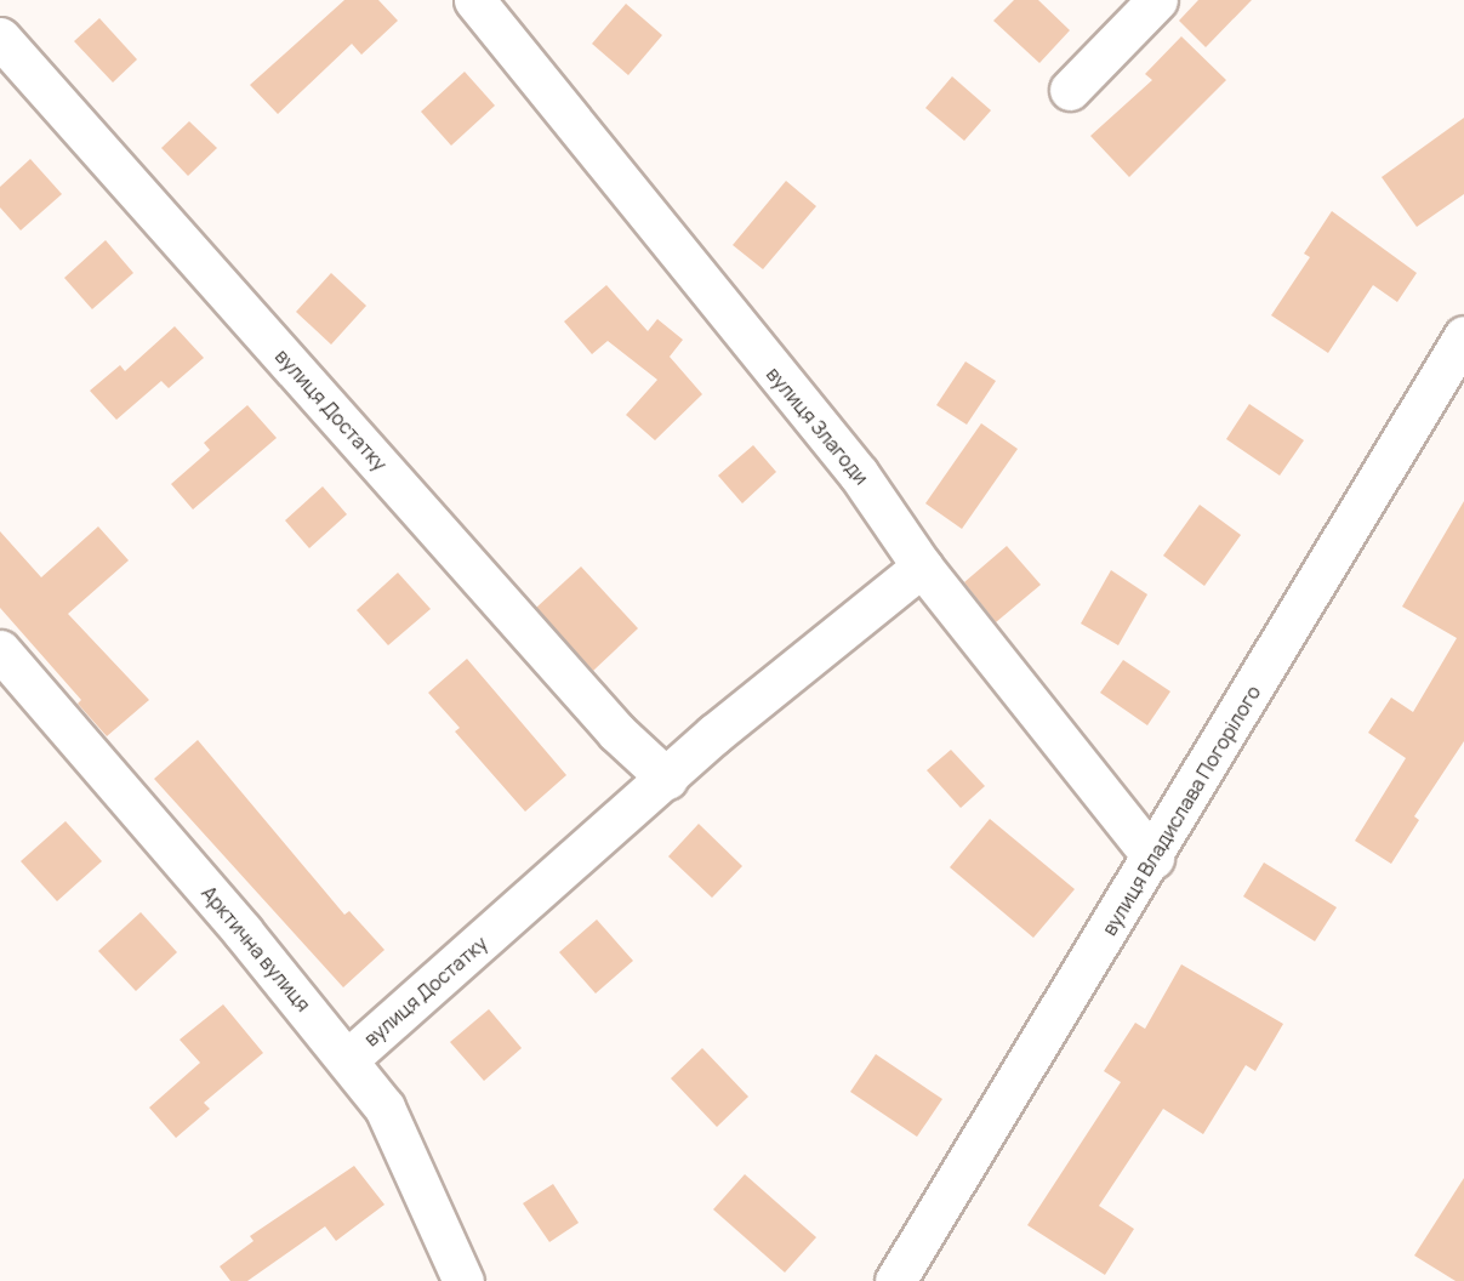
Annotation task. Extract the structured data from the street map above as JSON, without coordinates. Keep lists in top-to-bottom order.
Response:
{
  "streets": {
    "street": [
      "вулиця Достатку",
      "вулиця Злагоди",
      "вулиця Владислава Погорілого",
      "Арктична вулиця"
    ]
  },
  "crossings": [
    ["вулиця Достатку", "вулиця Злагоди"],
    ["вулиця Достатку", "Арктична вулиця"],
    ["вулиця Злагоди", "вулиця Владислава Погорілого"]
  ]
}
